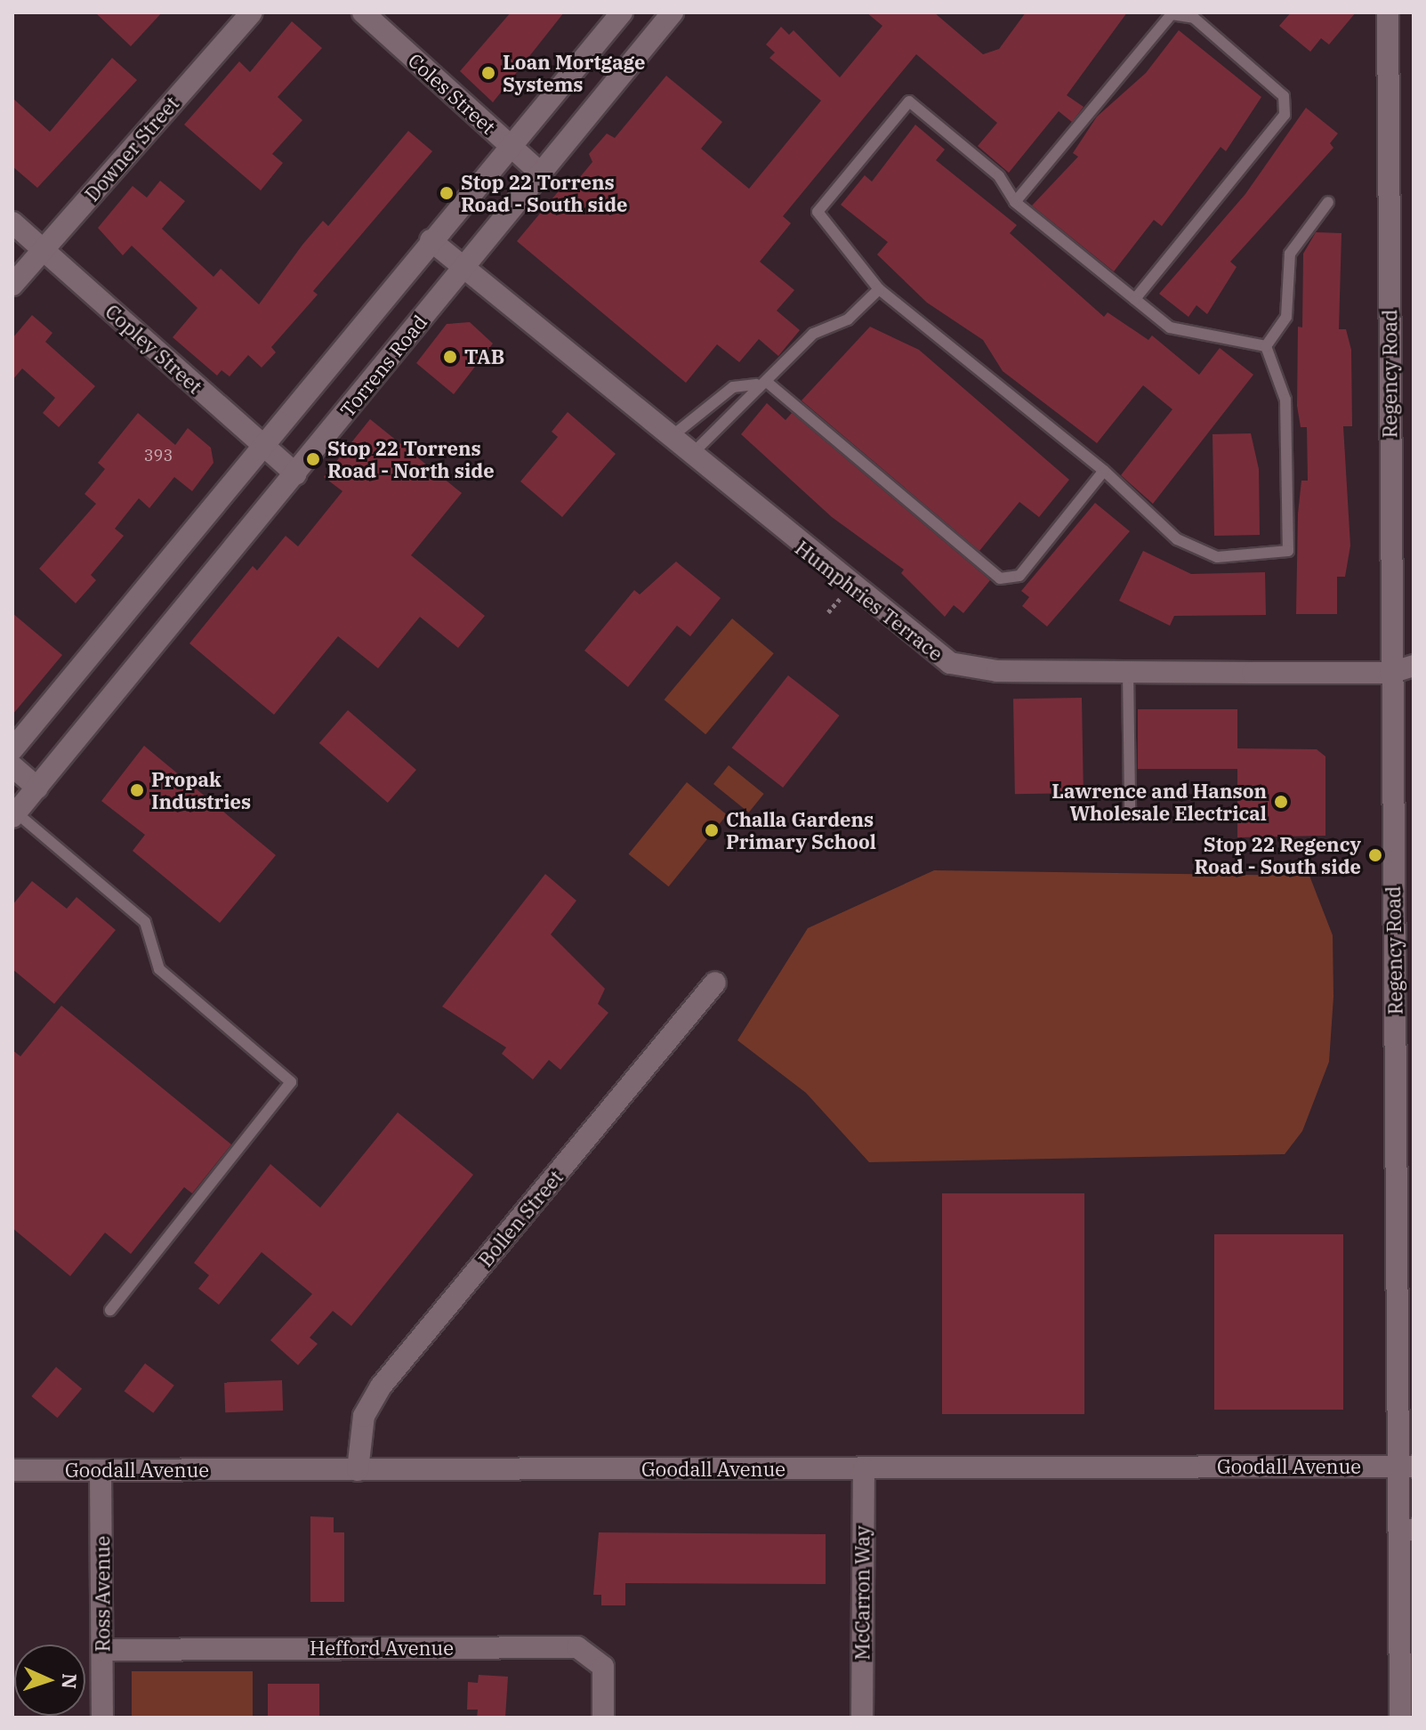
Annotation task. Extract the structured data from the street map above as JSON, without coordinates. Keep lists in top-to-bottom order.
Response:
{
  "streets": {
    "street": [
      "Coles Street",
      "Downer Street",
      "Copley Street",
      "Torrens Road",
      "Regency Road",
      "Humphries Terrace",
      "Bollen Street",
      "Goodall Avenue",
      "McCarron Way",
      "Ross Avenue",
      "Hefford Avenue"
    ]
  },
  "crossings": [
    ["Coles Street", "Torrens Road"],
    ["Downer Street", "Copley Street"],
    ["Copley Street", "Torrens Road"],
    ["Torrens Road", "Humphries Terrace"],
    ["Regency Road", "Humphries Terrace"],
    ["Regency Road", "Goodall Avenue"],
    ["Bollen Street", "Goodall Avenue"],
    ["Goodall Avenue", "McCarron Way"],
    ["Goodall Avenue", "Ross Avenue"],
    ["Ross Avenue", "Hefford Avenue"]
  ],
  "places": [
    "Loan Mortgage Systems",
    "Stop 22 Torrens Road - South side",
    "TAB",
    "Stop 22 Torrens Road - North side",
    "Propak Industries",
    "Lawrence and Hanson Wholesale Electrical",
    "Challa Gardens Primary School",
    "Stop 22 Regency Road - South side"
  ],
  "house_numbers": ["393"],
  "north": "right"
}
